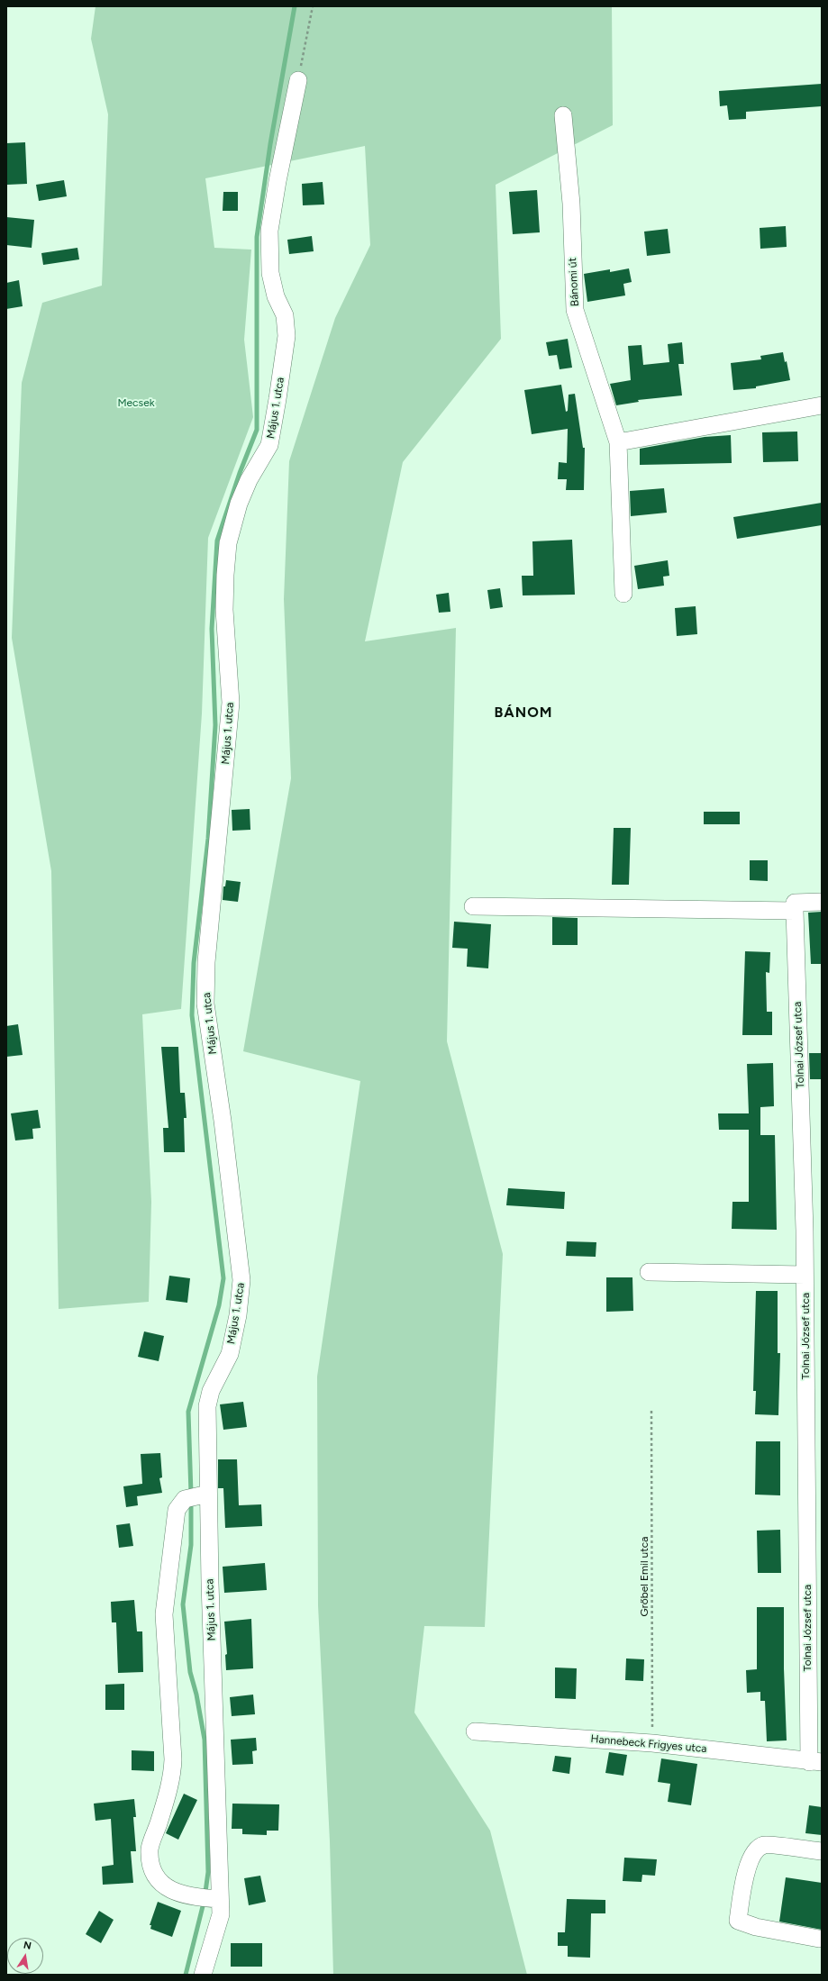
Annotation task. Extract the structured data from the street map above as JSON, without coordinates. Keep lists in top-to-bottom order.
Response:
{
  "streets": {
    "street": [
      "Bánomi út",
      "Május 1. utca",
      "Tolnai József utca",
      "Hannebeck Frigyes utca"
    ],
    "path": ["Grőbel Emil utca"]
  },
  "crossings": [
    ["Tolnai József utca", "Hannebeck Frigyes utca"],
    ["Grőbel Emil utca", "Hannebeck Frigyes utca"]
  ],
  "districts": ["BÁNOM"],
  "parks": ["Mecsek"],
  "north": "top"
}
